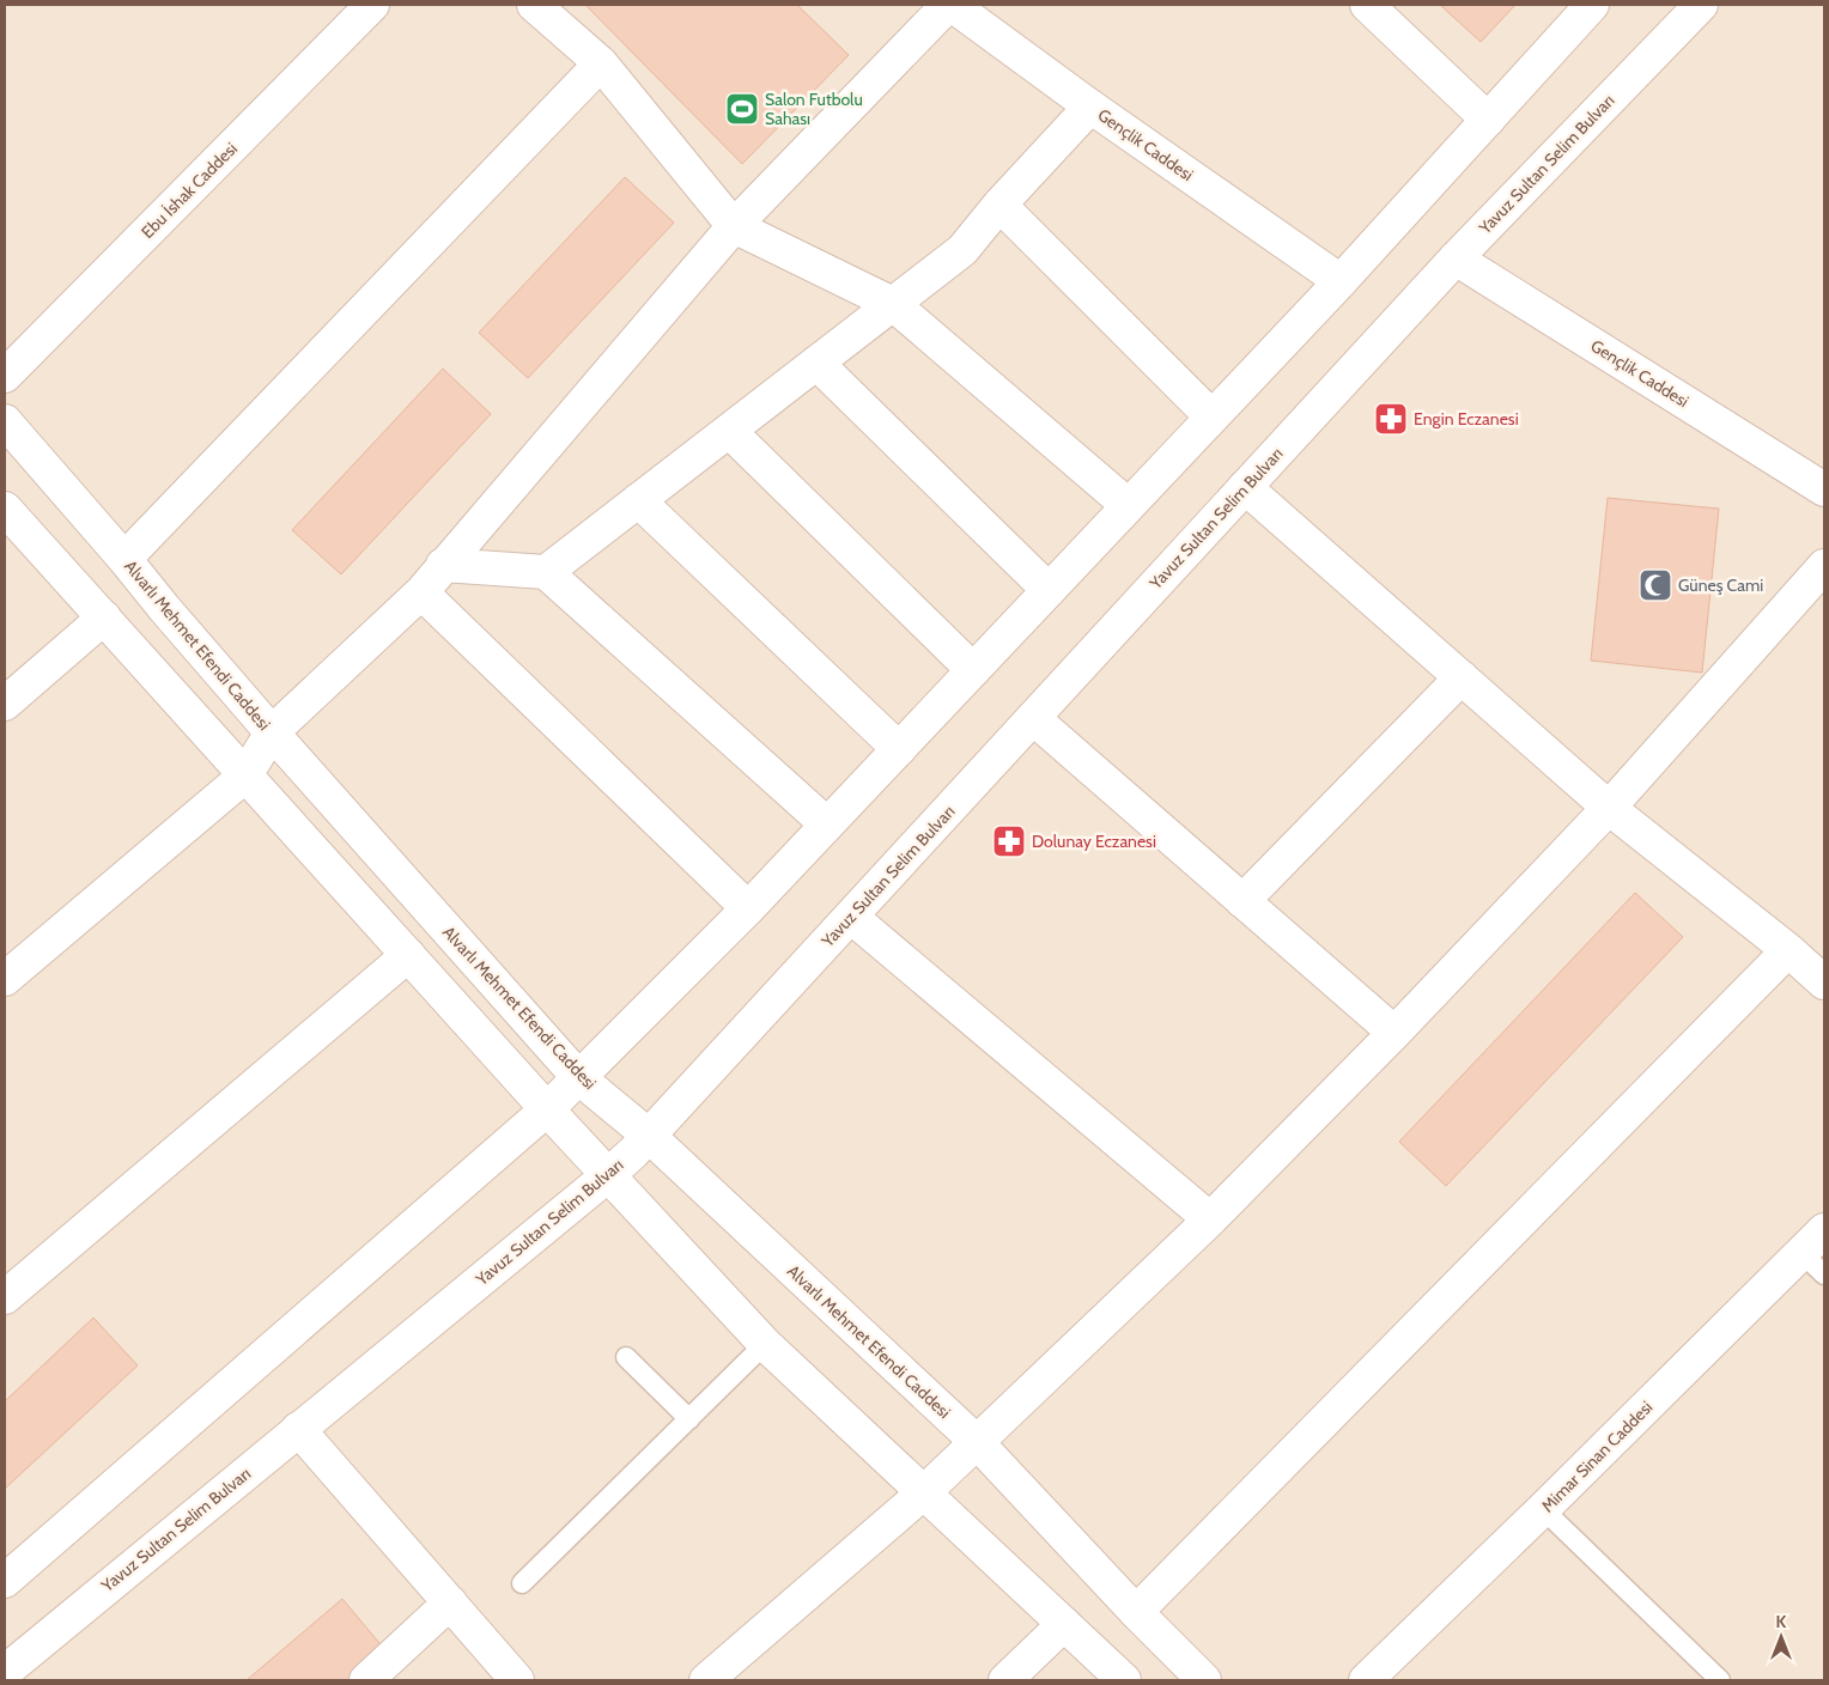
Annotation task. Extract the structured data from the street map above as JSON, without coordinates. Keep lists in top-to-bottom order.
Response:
{
  "streets": {
    "street": [
      "Gençlik Caddesi",
      "Yavuz Sultan Selim Bulvarı",
      "Ebu İshak Caddesi",
      "Alvarlı Mehmet Efendi Caddesi",
      "Mimar Sinan Caddesi"
    ]
  },
  "crossings": [
    ["Gençlik Caddesi", "Yavuz Sultan Selim Bulvarı"],
    ["Yavuz Sultan Selim Bulvarı", "Alvarlı Mehmet Efendi Caddesi"]
  ],
  "places": {
    "sports": ["Salon Futbolu Sahası"],
    "pharmacy": ["Engin Eczanesi", "Dolunay Eczanesi"],
    "mosque": ["Güneş Cami"]
  },
  "north": "top"
}
